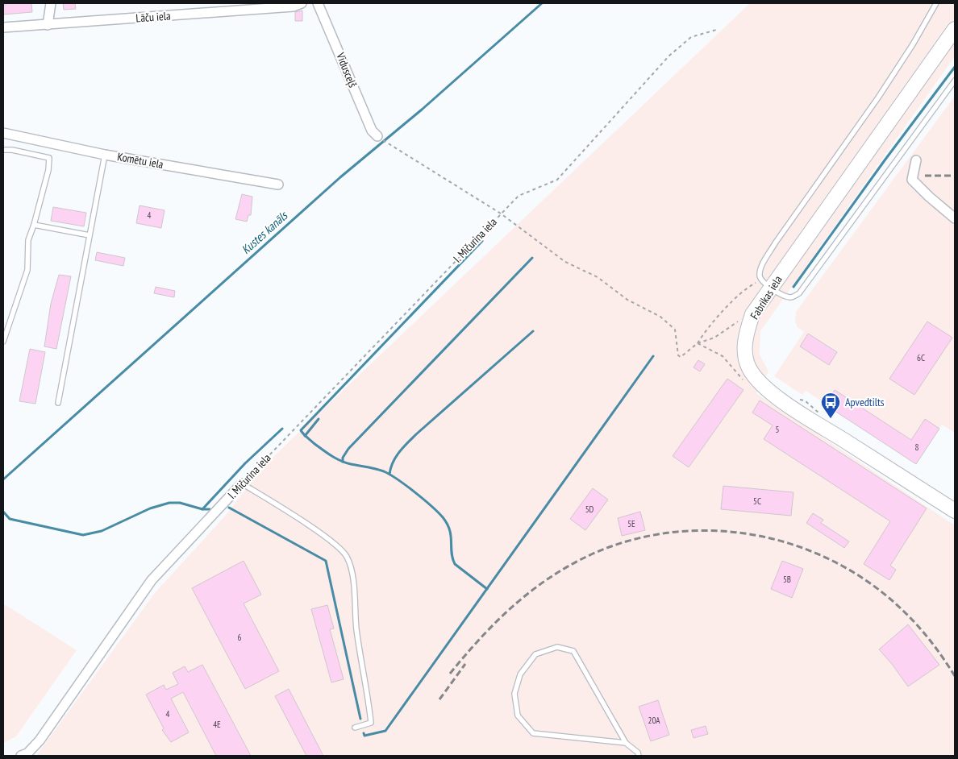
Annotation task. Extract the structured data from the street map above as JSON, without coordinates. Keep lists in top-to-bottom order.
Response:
{
  "streets": {
    "main road": ["Fabrikas iela"],
    "street": [
      "Lāču iela",
      "Vidusceļš",
      "Komētu iela",
      "I. Mičurina iela"
    ]
  },
  "water": ["Kustes kanāls"],
  "places": {
    "bus stop": ["Apvedtilts"]
  },
  "house_numbers": [
    "4",
    "6C",
    "5",
    "8",
    "5C",
    "5D",
    "5E",
    "5B",
    "6",
    "4",
    "20A",
    "4E"
  ]
}
